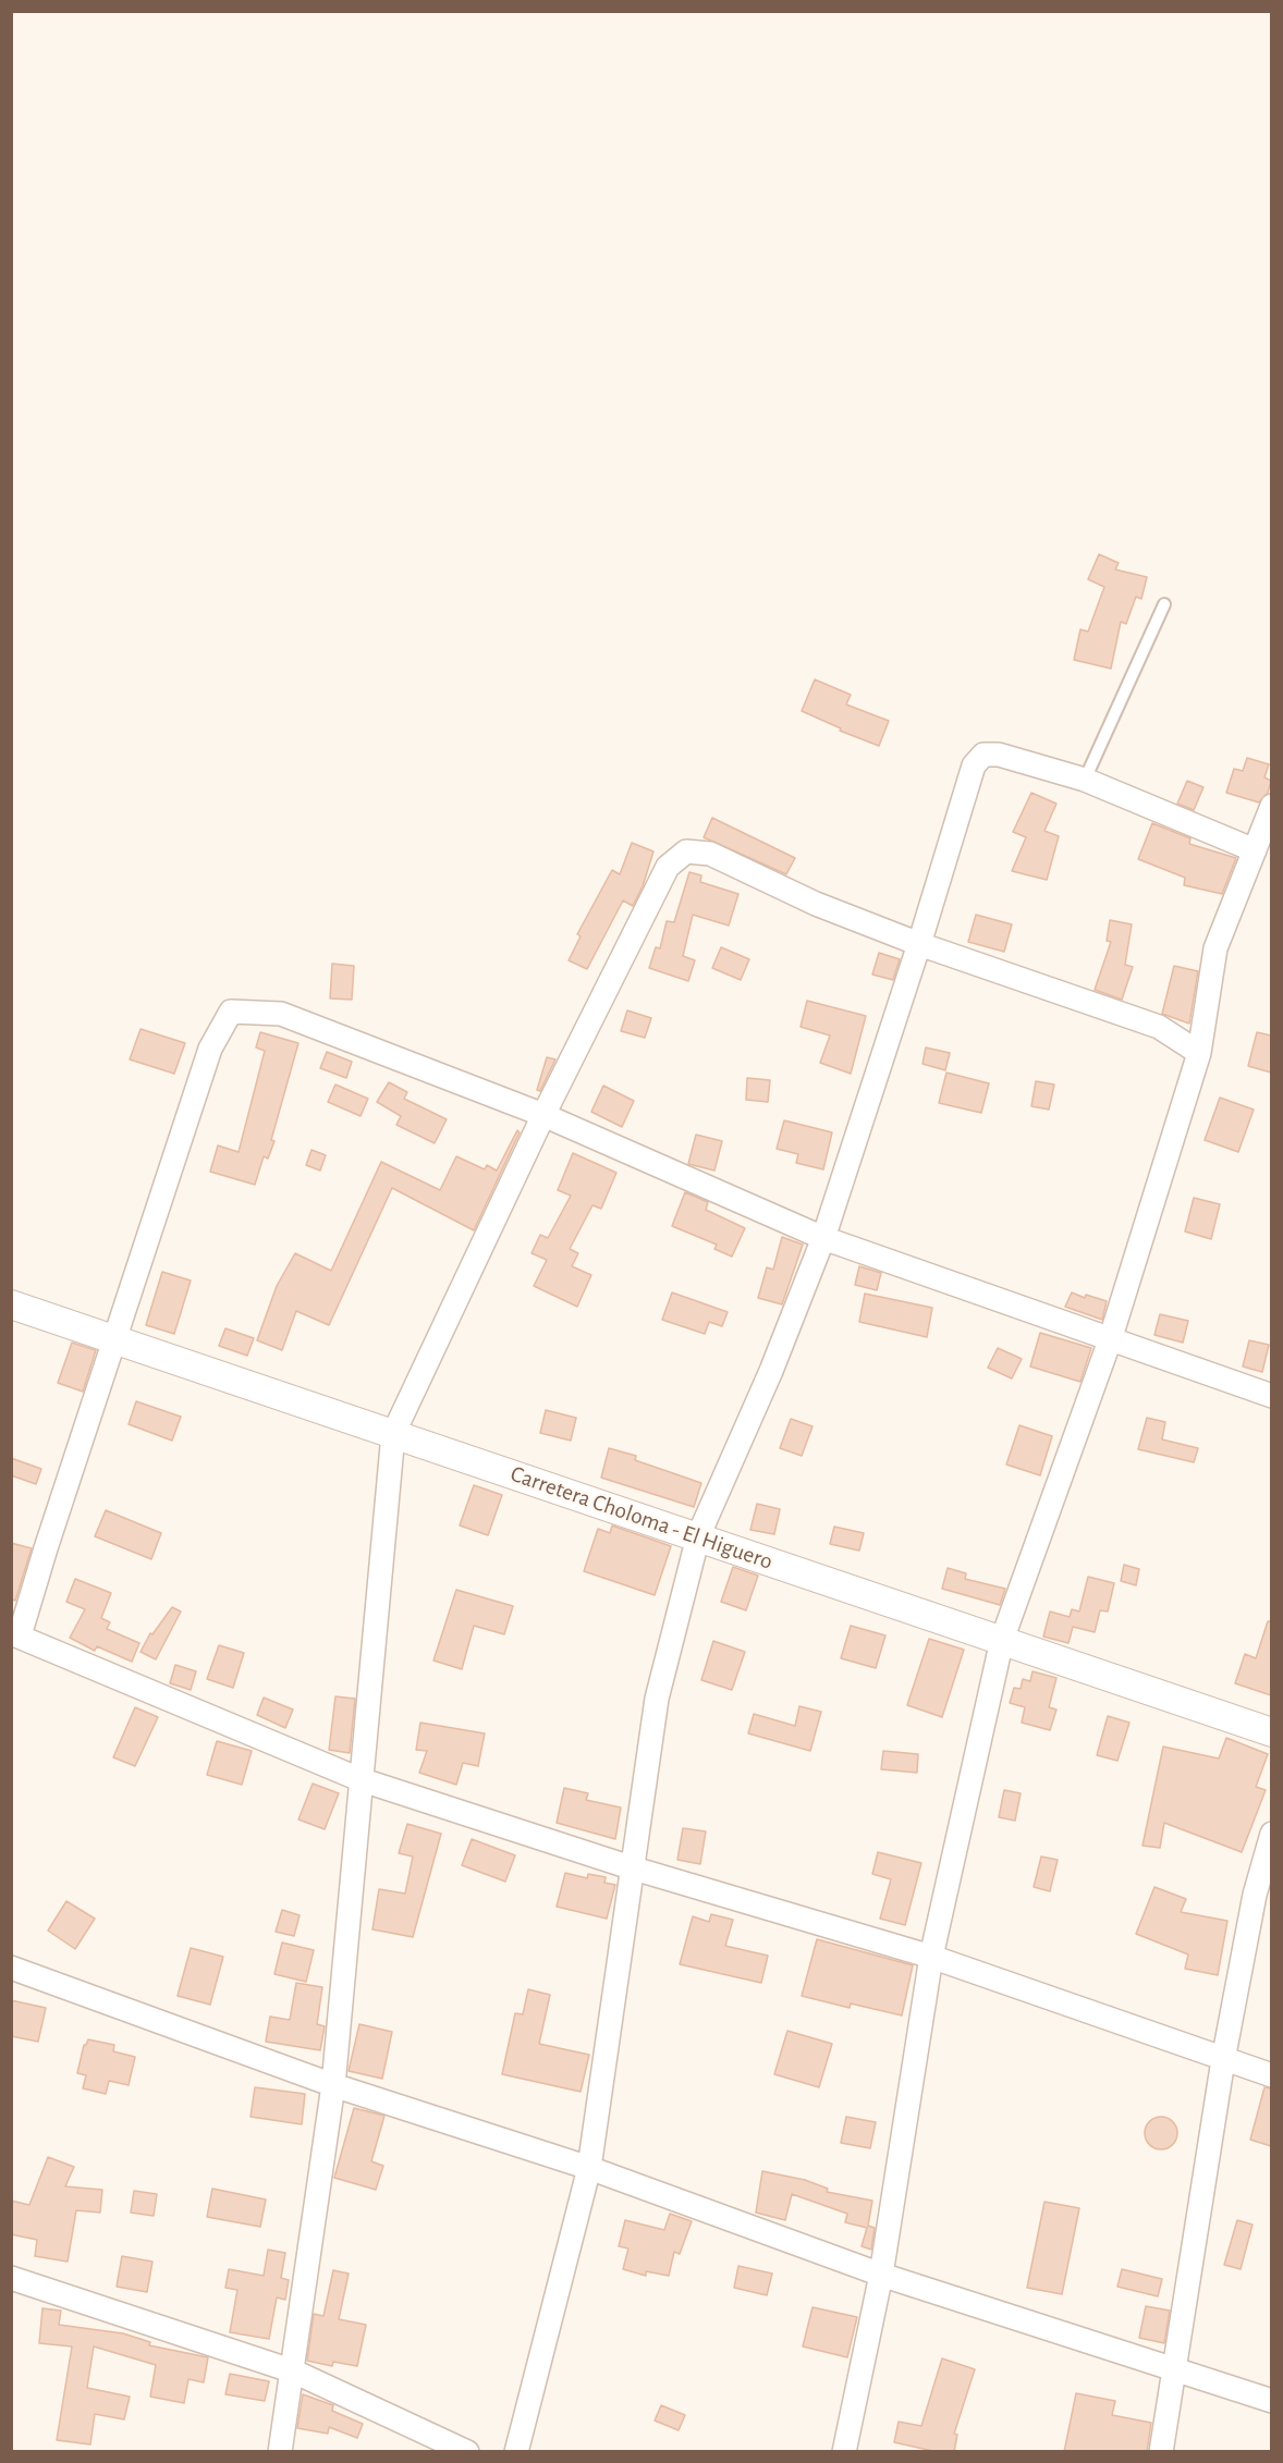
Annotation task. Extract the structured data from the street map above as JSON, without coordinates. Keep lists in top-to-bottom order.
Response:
{
  "streets": {
    "street": ["Carretera Choloma - El Higuero"]
  }
}
